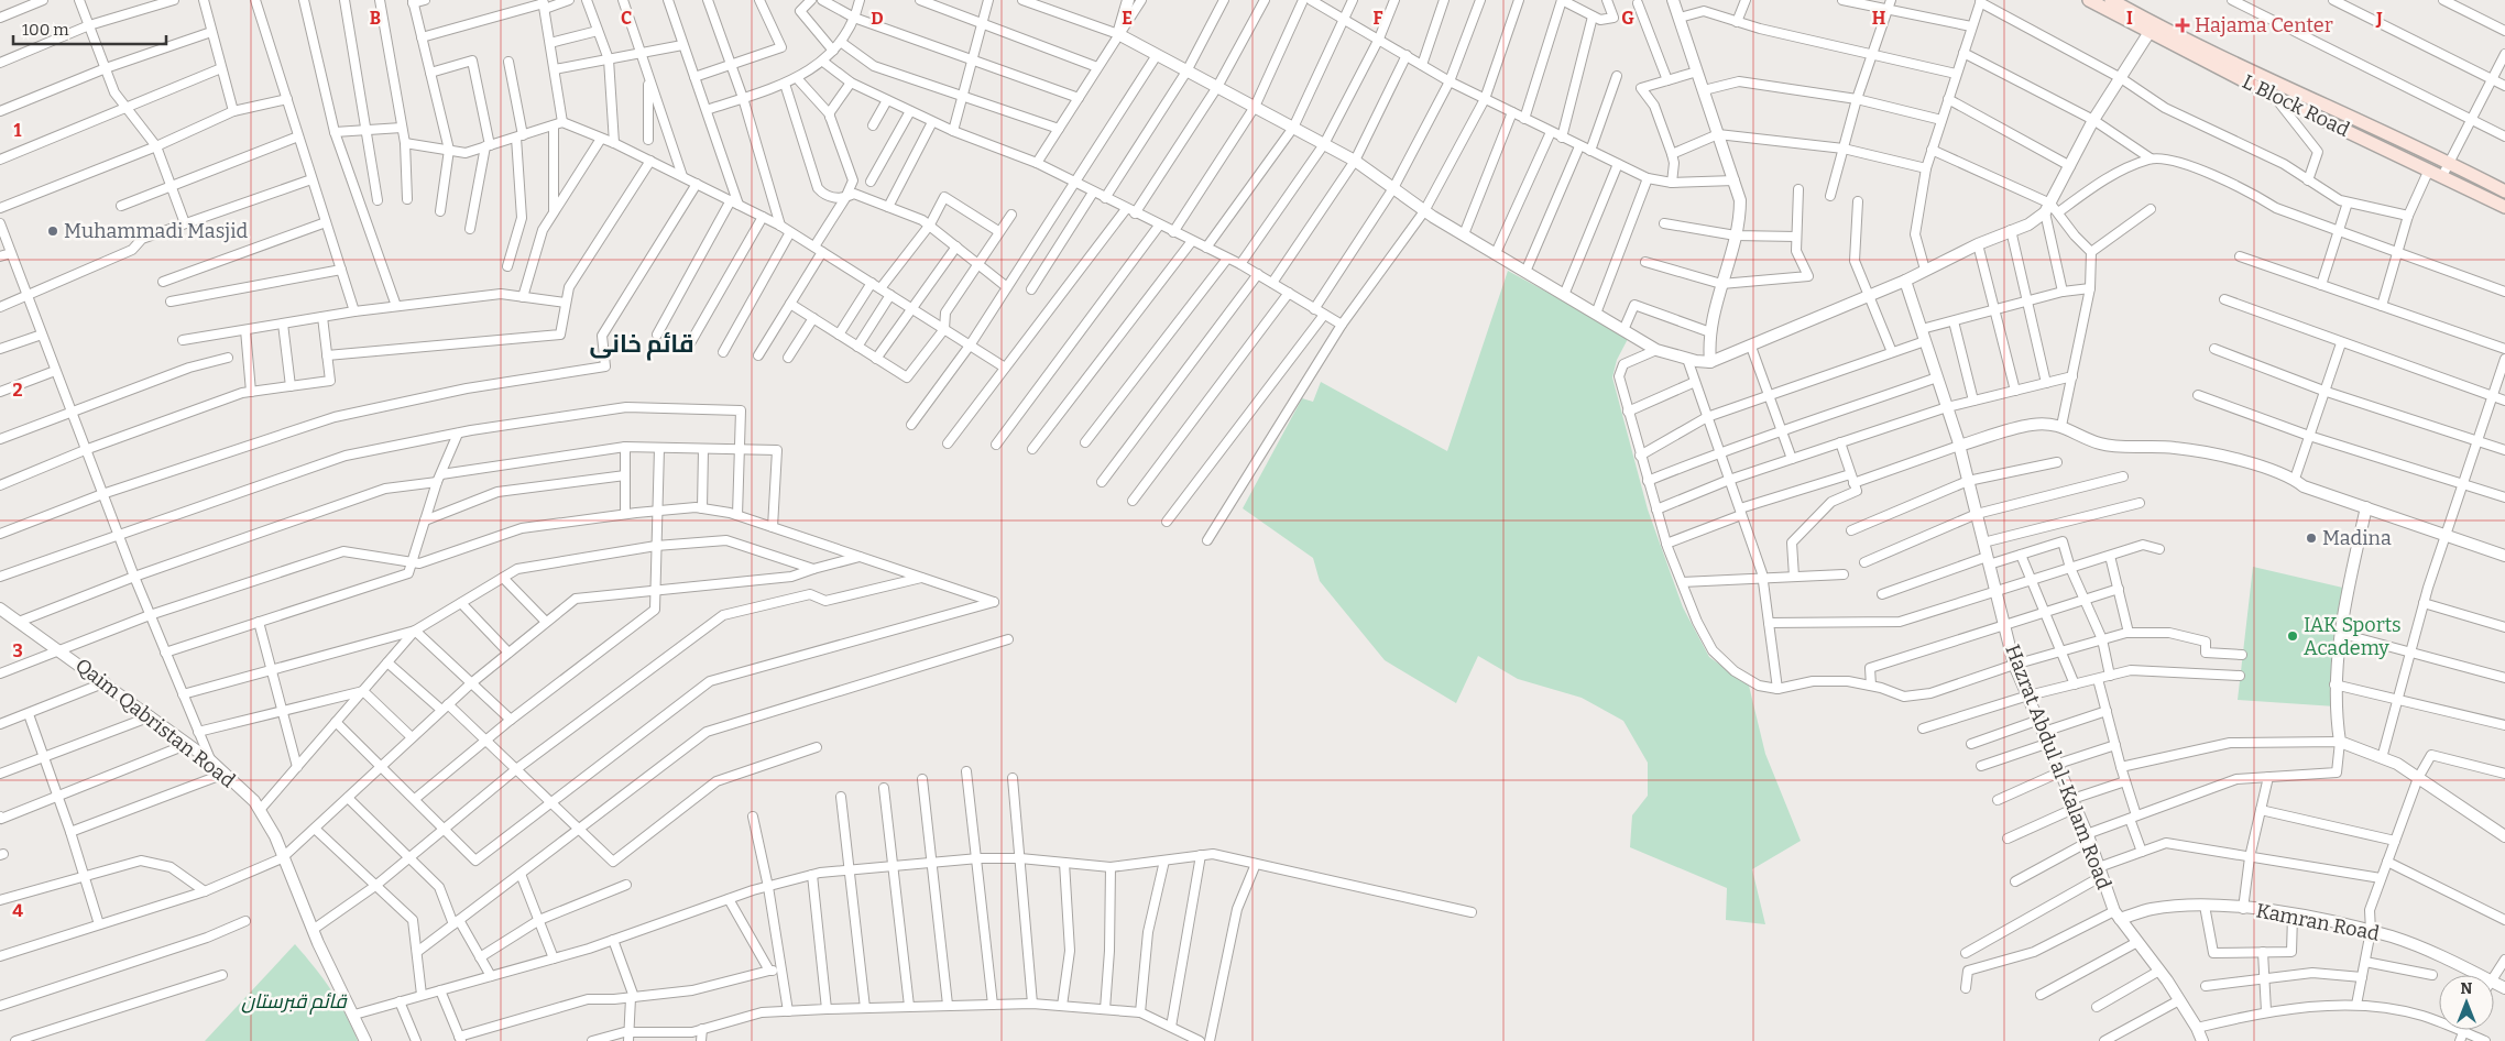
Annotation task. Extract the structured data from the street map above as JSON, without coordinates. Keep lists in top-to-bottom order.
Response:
{
  "streets": {
    "main road": ["L Block Road"],
    "street": ["Qaim Qabristan Road", "Hazrat Abdul al-Kalam Road", "Kamran Road"]
  },
  "crossings": [
    ["Hazrat Abdul al-Kalam Road", "Kamran Road"]
  ],
  "districts": ["قائم خانى"],
  "parks": ["قائم قبرستان"],
  "places": {
    "health": ["Hajama Center"],
    "other": ["Muhammadi Masjid", "Madina", "IAK Sports Academy"]
  },
  "scale_bar": "100 m",
  "north": "top",
  "grid": {
    "columns": [
      "B",
      "C",
      "D",
      "E",
      "F",
      "G",
      "H",
      "I",
      "J"
    ],
    "rows": [
      "1",
      "2",
      "3",
      "4"
    ]
  }
}
